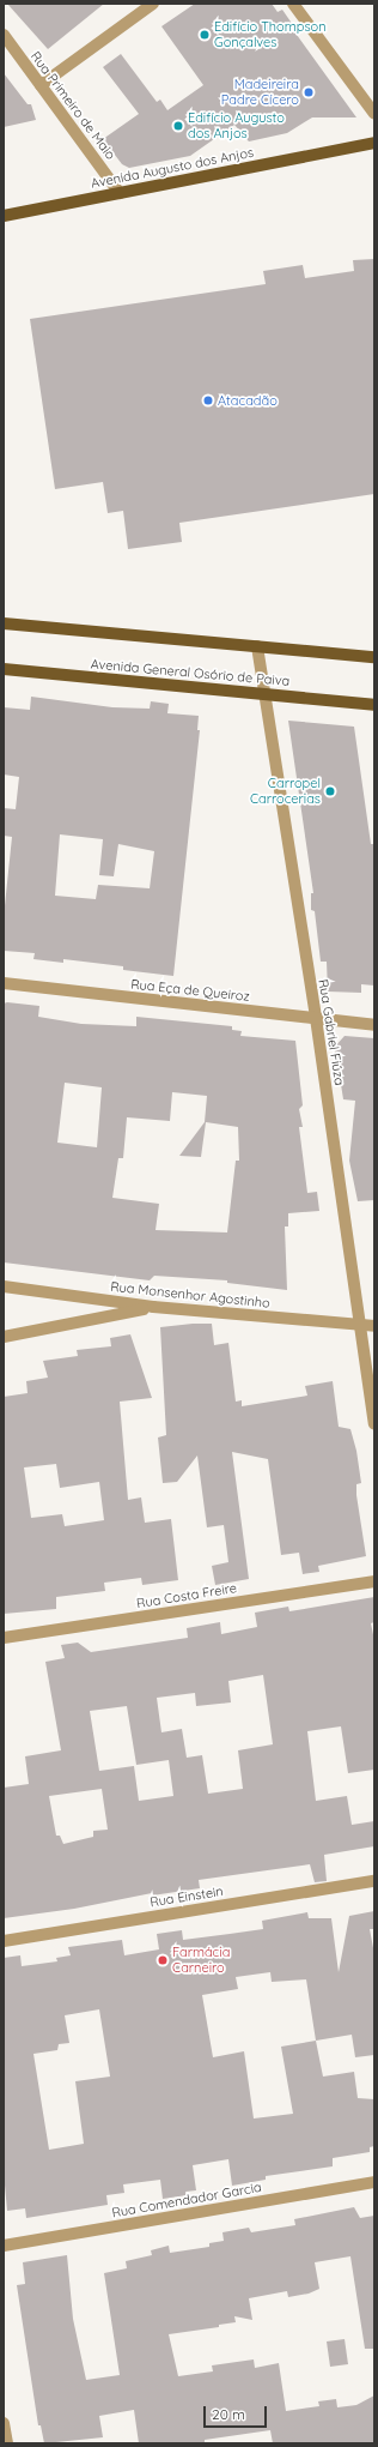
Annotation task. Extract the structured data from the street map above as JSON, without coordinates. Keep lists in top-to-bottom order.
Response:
{
  "streets": {
    "main road": ["Avenida Augusto dos Anjos", "Avenida General Osório de Paiva"],
    "street": [
      "Rua Primeiro de Maio",
      "Rua Eça de Queiroz",
      "Rua Gabriel Fiúza",
      "Rua Monsenhor Agostinho",
      "Rua Costa Freire",
      "Rua Einstein",
      "Rua Comendador Garcia"
    ]
  },
  "crossings": [
    ["Rua Primeiro de Maio", "Avenida Augusto dos Anjos"],
    ["Avenida General Osório de Paiva", "Rua Gabriel Fiúza"],
    ["Rua Eça de Queiroz", "Rua Gabriel Fiúza"],
    ["Rua Gabriel Fiúza", "Rua Monsenhor Agostinho"]
  ],
  "places": [
    "Edifício Thompson Gonçalves",
    "Madeireira Padre Cícero",
    "Edifício Augusto dos Anjos",
    "Atacadão",
    "Carropel Carrocerias",
    "Farmácia Carneiro"
  ],
  "scale_bar": "20 m"
}
